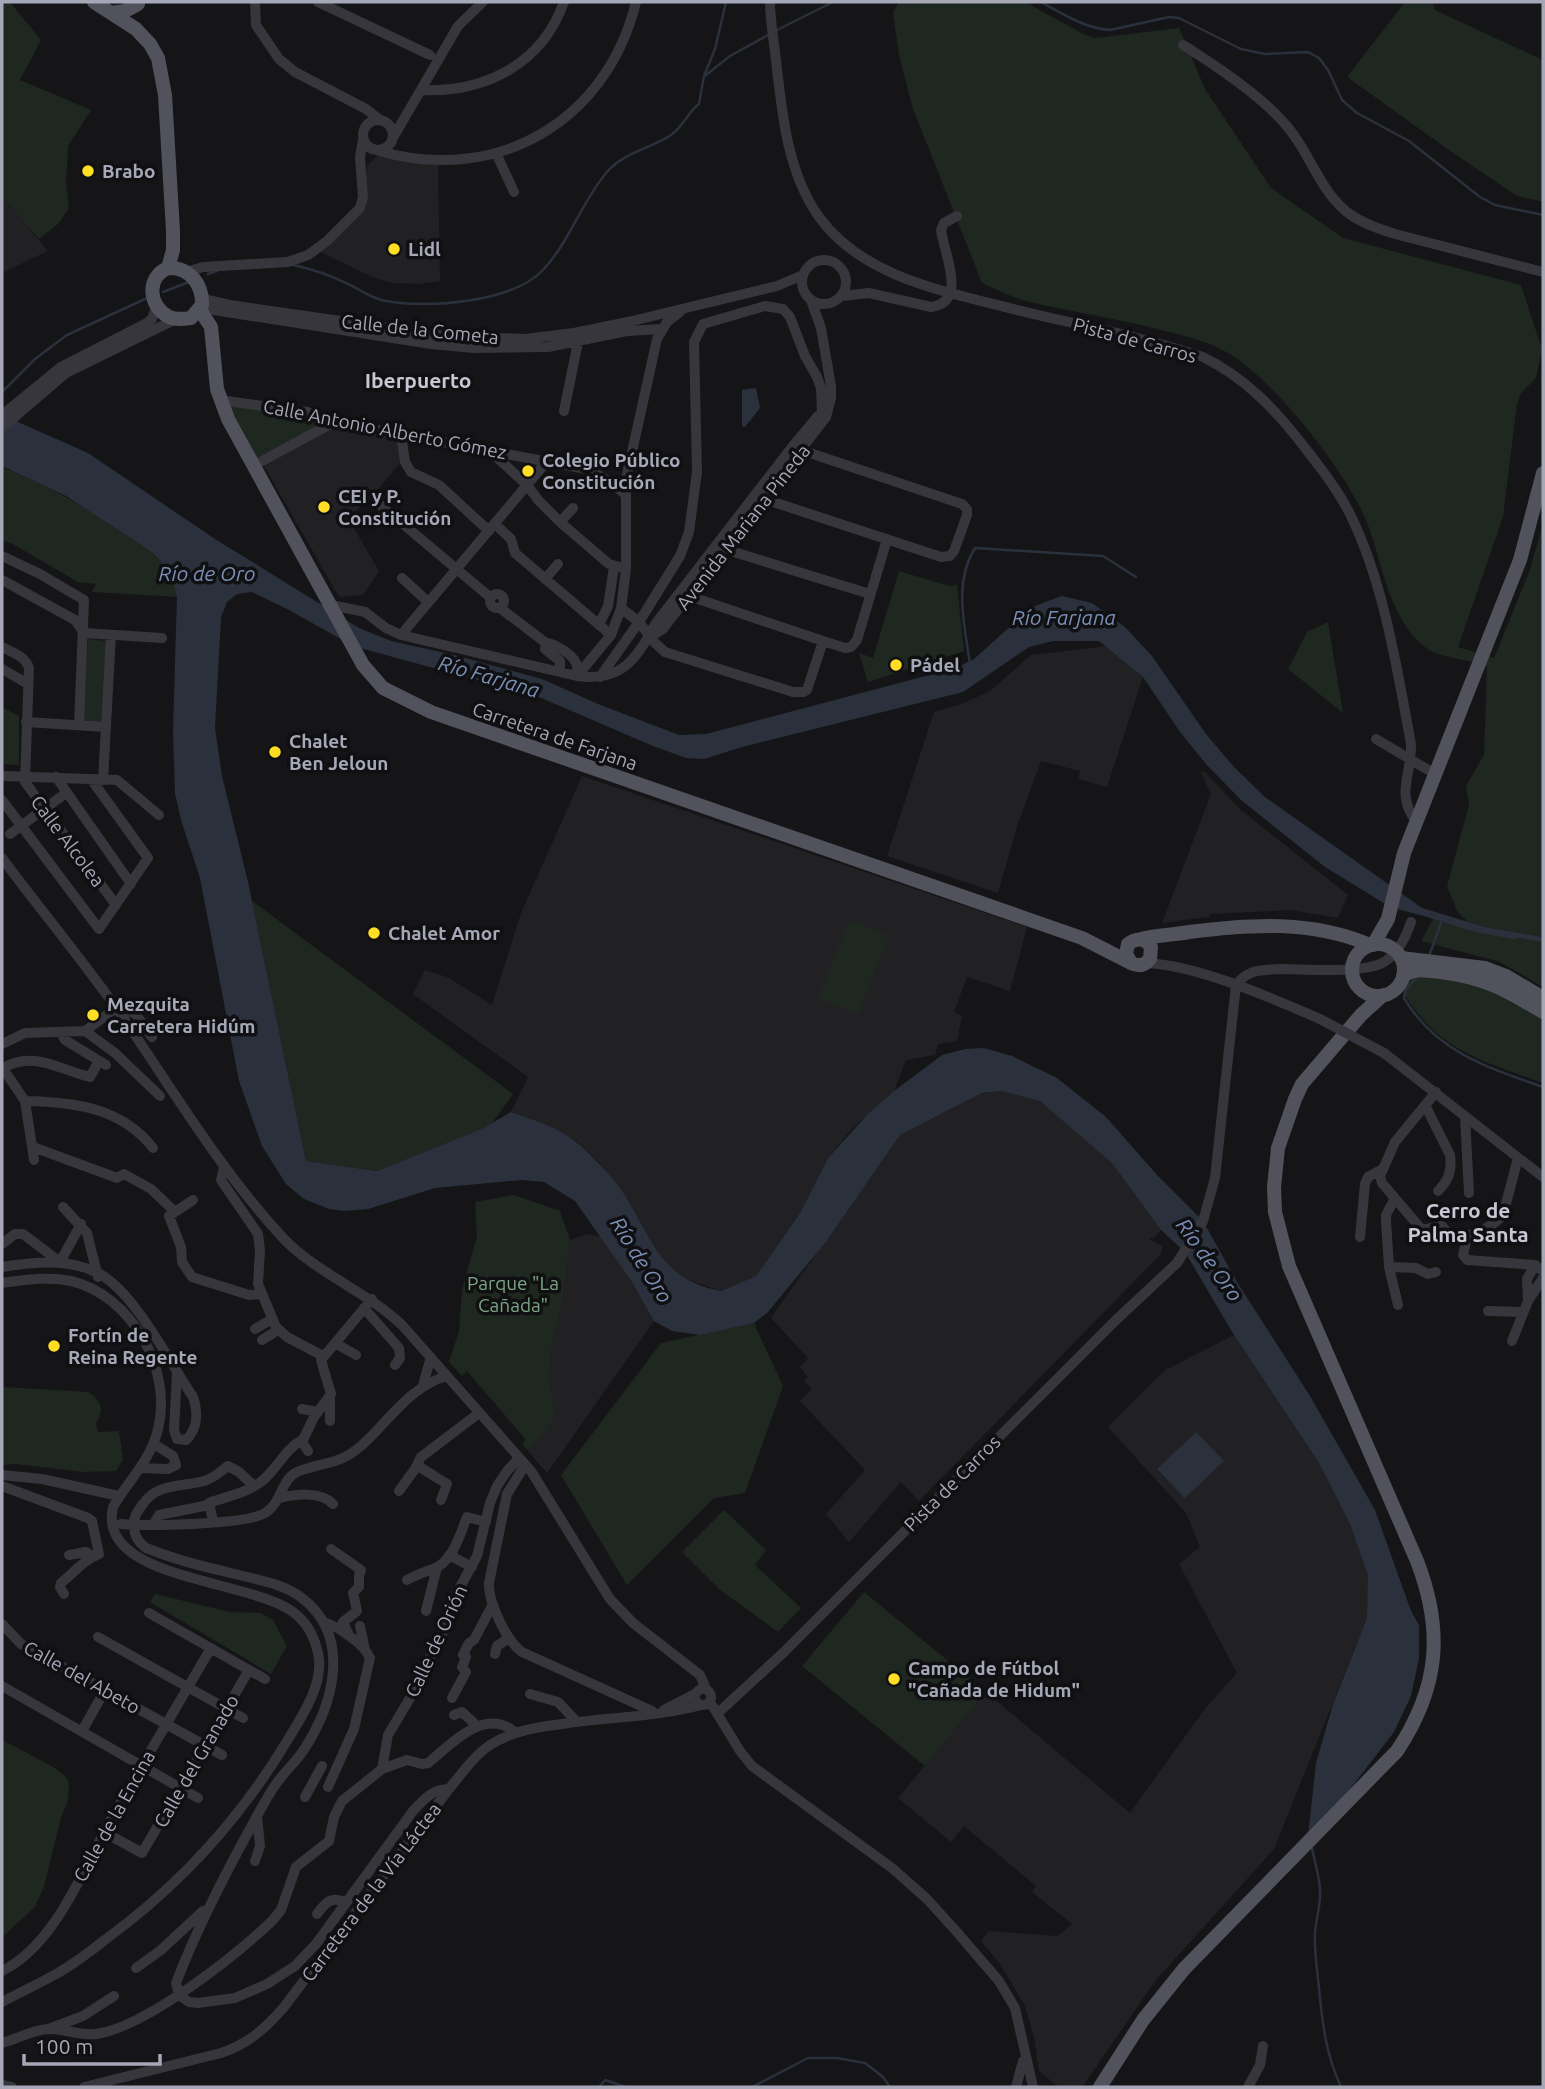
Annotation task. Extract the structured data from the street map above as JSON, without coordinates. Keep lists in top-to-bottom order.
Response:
{
  "streets": {
    "main road": ["Carretera de Farjana"],
    "street": [
      "Calle de la Cometa",
      "Pista de Carros",
      "Calle Antonio Alberto Gómez",
      "Avenida Mariana Pineda",
      "Calle Alcolea",
      "Calle de Orión",
      "Calle del Abeto",
      "Calle del Granado",
      "Calle de la Encina",
      "Carretera de la Vía Láctea"
    ]
  },
  "crossings": [
    ["Calle de la Cometa", "Carretera de Farjana"],
    ["Calle Antonio Alberto Gómez", "Carretera de Farjana"],
    ["Calle del Abeto", "Calle del Granado"],
    ["Calle del Abeto", "Calle de la Encina"],
    ["Calle del Granado", "Calle de la Encina"]
  ],
  "districts": ["Iberpuerto", "Cerro de Palma Santa"],
  "water": ["Río de Oro", "Río Farjana"],
  "parks": ["Parque \"La Cañada\""],
  "places": [
    "Brabo",
    "Lidl",
    "Colegio Público Constitución",
    "CEI y P. Constitución",
    "Pádel",
    "Chalet Ben Jeloun",
    "Chalet Amor",
    "Mezquita Carretera Hidúm",
    "Fortín de Reina Regente",
    "Campo de Fútbol \"Cañada de Hidum\""
  ],
  "scale_bar": "100 m"
}
